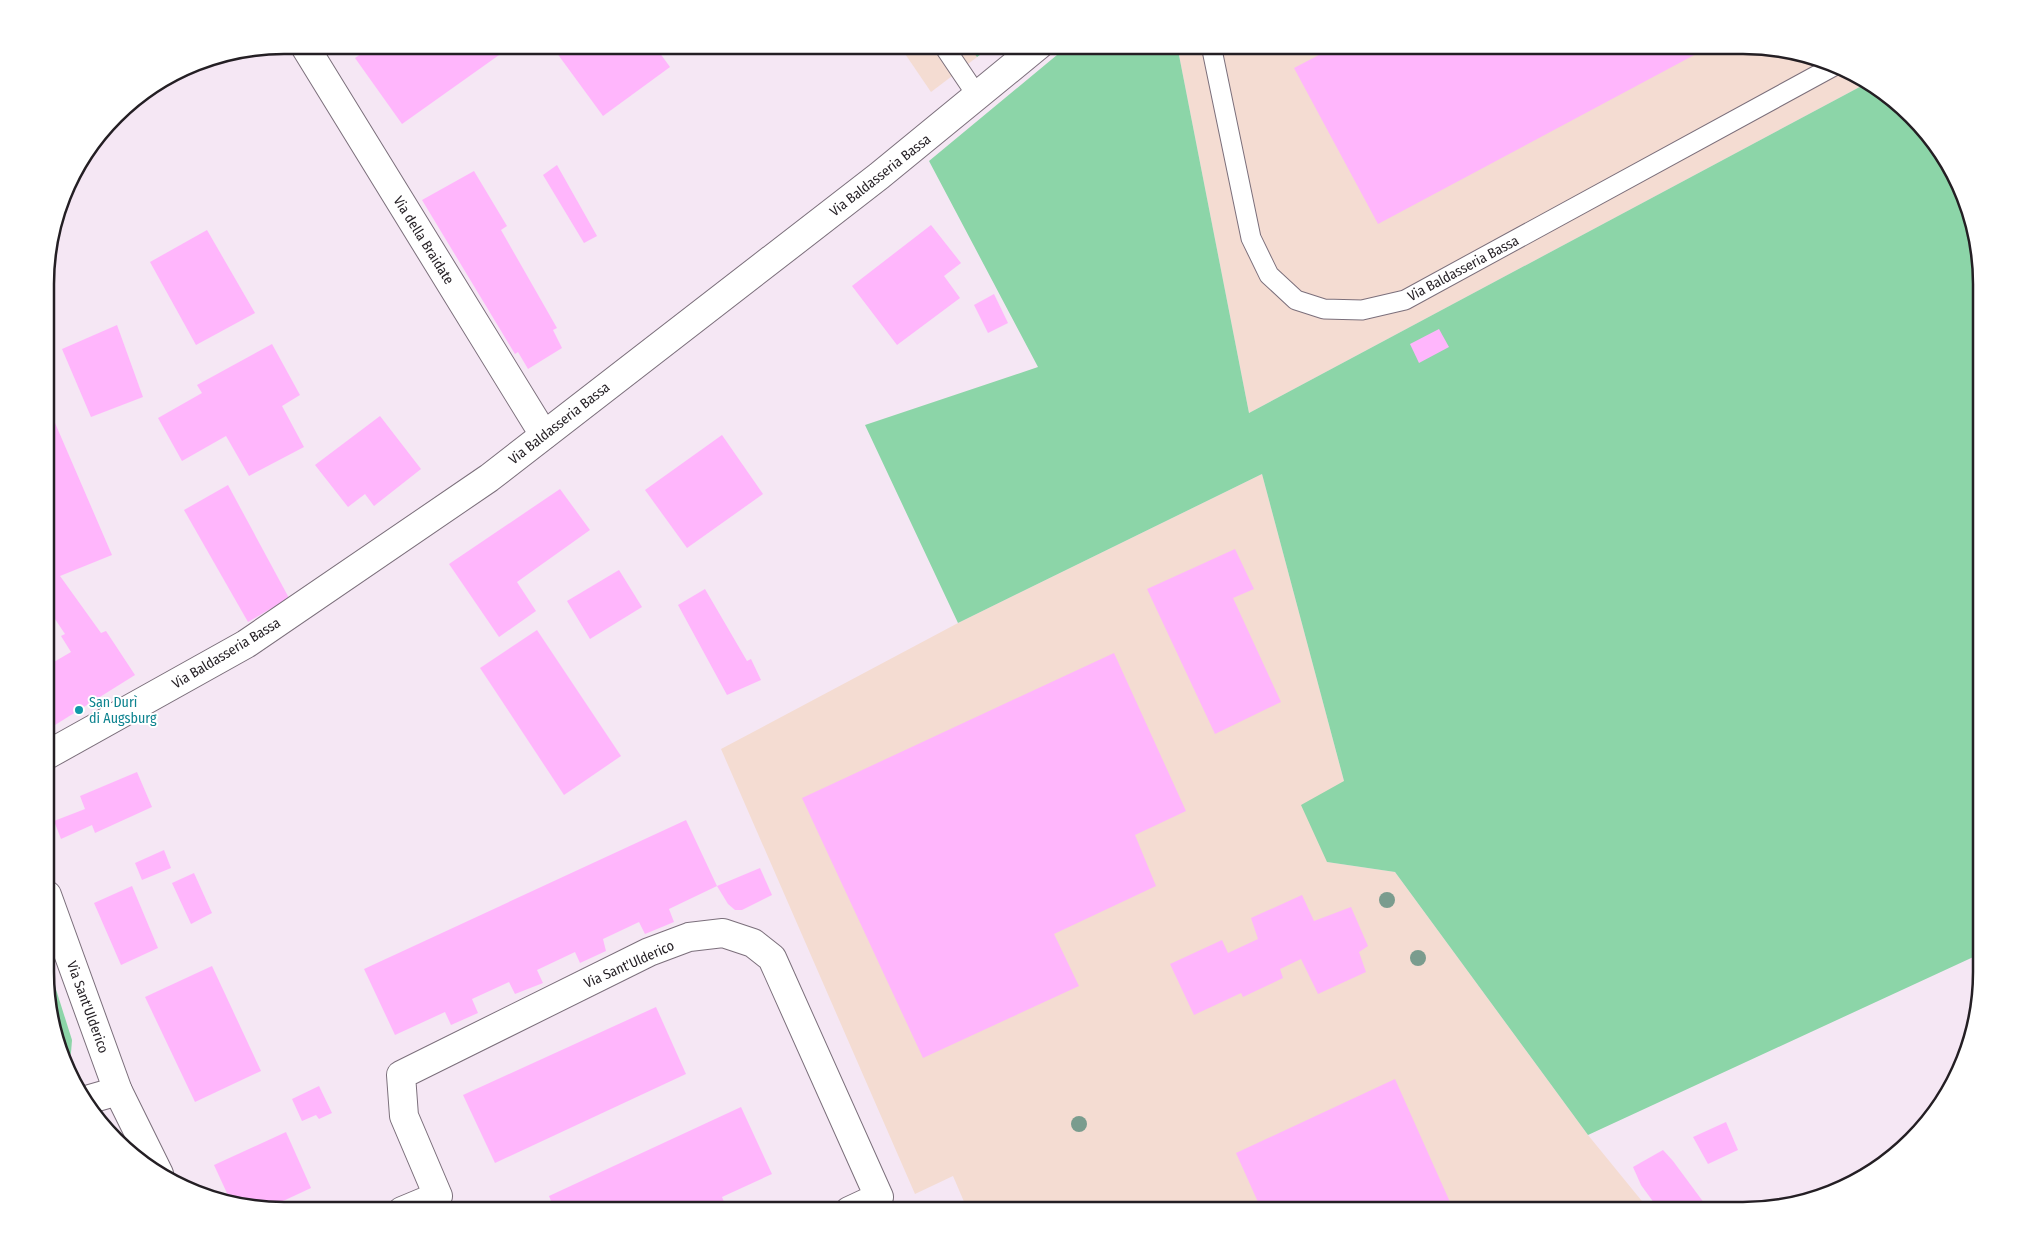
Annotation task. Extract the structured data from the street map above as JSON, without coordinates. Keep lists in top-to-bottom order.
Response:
{
  "streets": {
    "street": ["Via Baldasseria Bassa", "Via della Braidate", "Via Sant'Ulderico"]
  },
  "crossings": [
    ["Via Baldasseria Bassa", "Via della Braidate"]
  ],
  "places": ["San Durì di Augsburg"]
}
